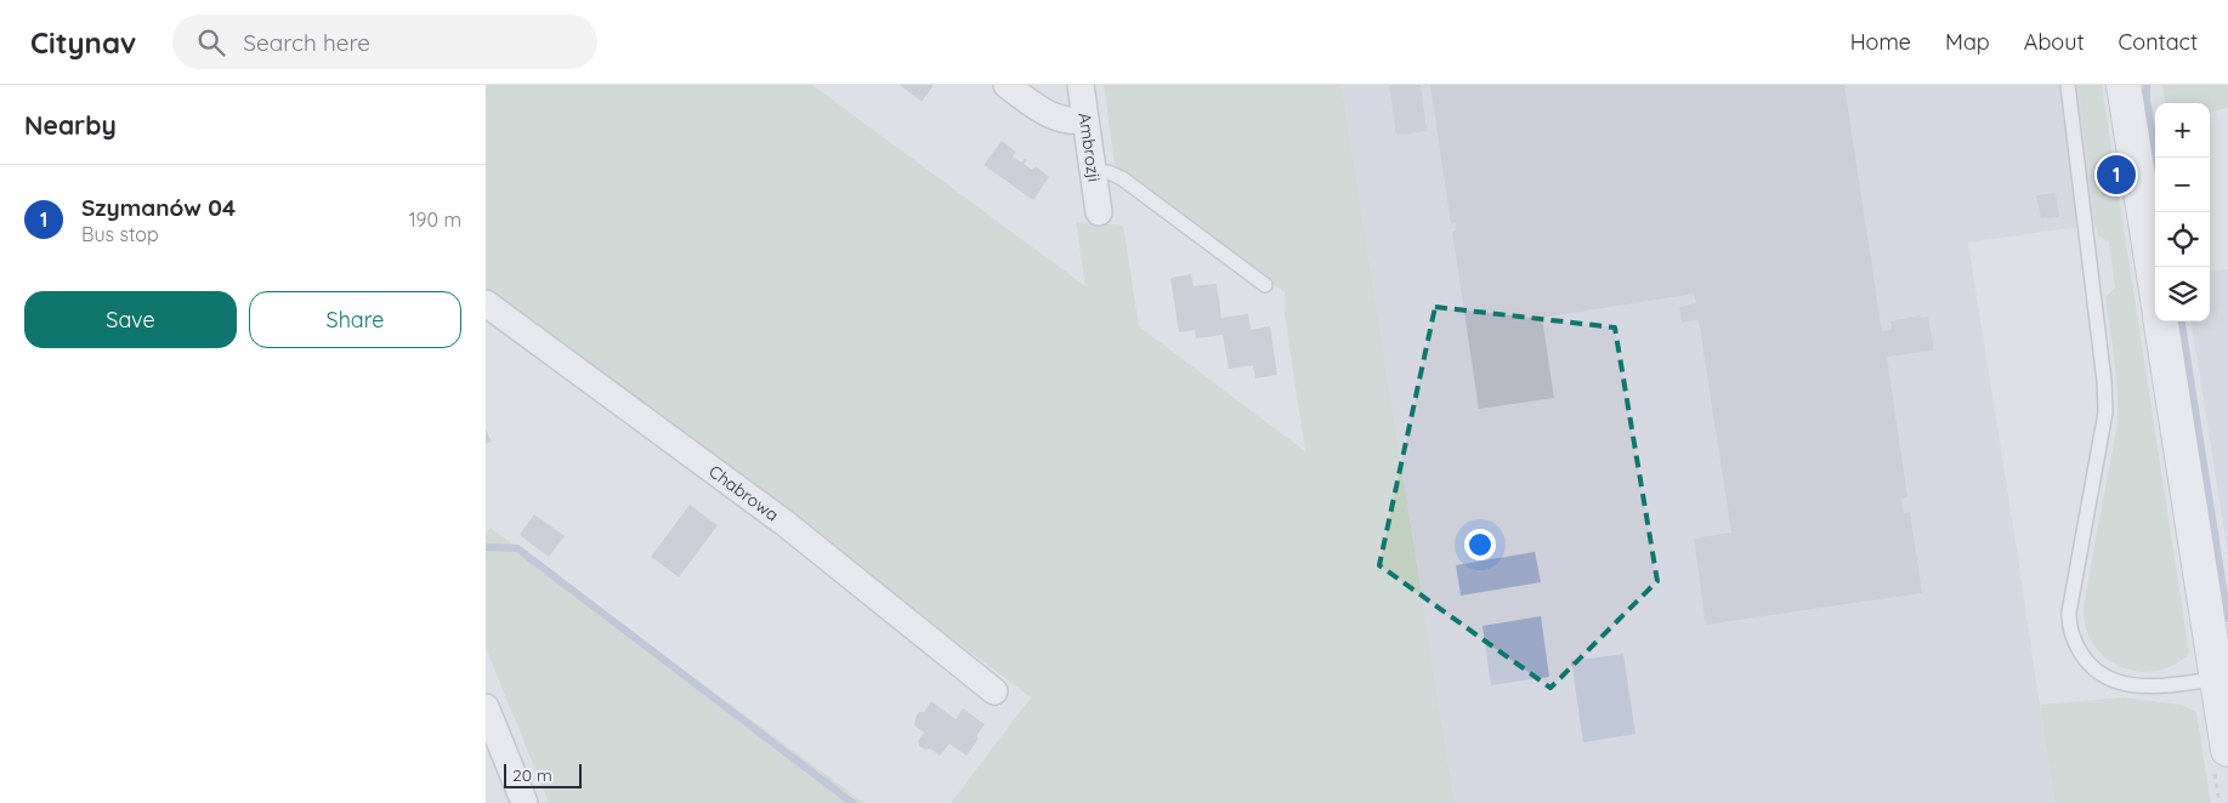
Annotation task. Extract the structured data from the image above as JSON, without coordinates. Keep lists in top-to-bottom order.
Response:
{
  "streets": {
    "street": ["Ambrozji", "Chabrowa"]
  },
  "scale_bar": "20 m",
  "page": {
    "header": "Citynav",
    "search": "Search here",
    "nav": [
      "Home",
      "Map",
      "About",
      "Contact"
    ],
    "heading": "Nearby",
    "map_buttons": ["+", "−"],
    "pins": "1",
    "list": [
      {
        "mark": "1",
        "name": "Szymanów 04",
        "note": "Bus stop",
        "value": "190 m"
      }
    ],
    "buttons": ["Save", "Share"],
    "scale": "20 m"
  }
}
